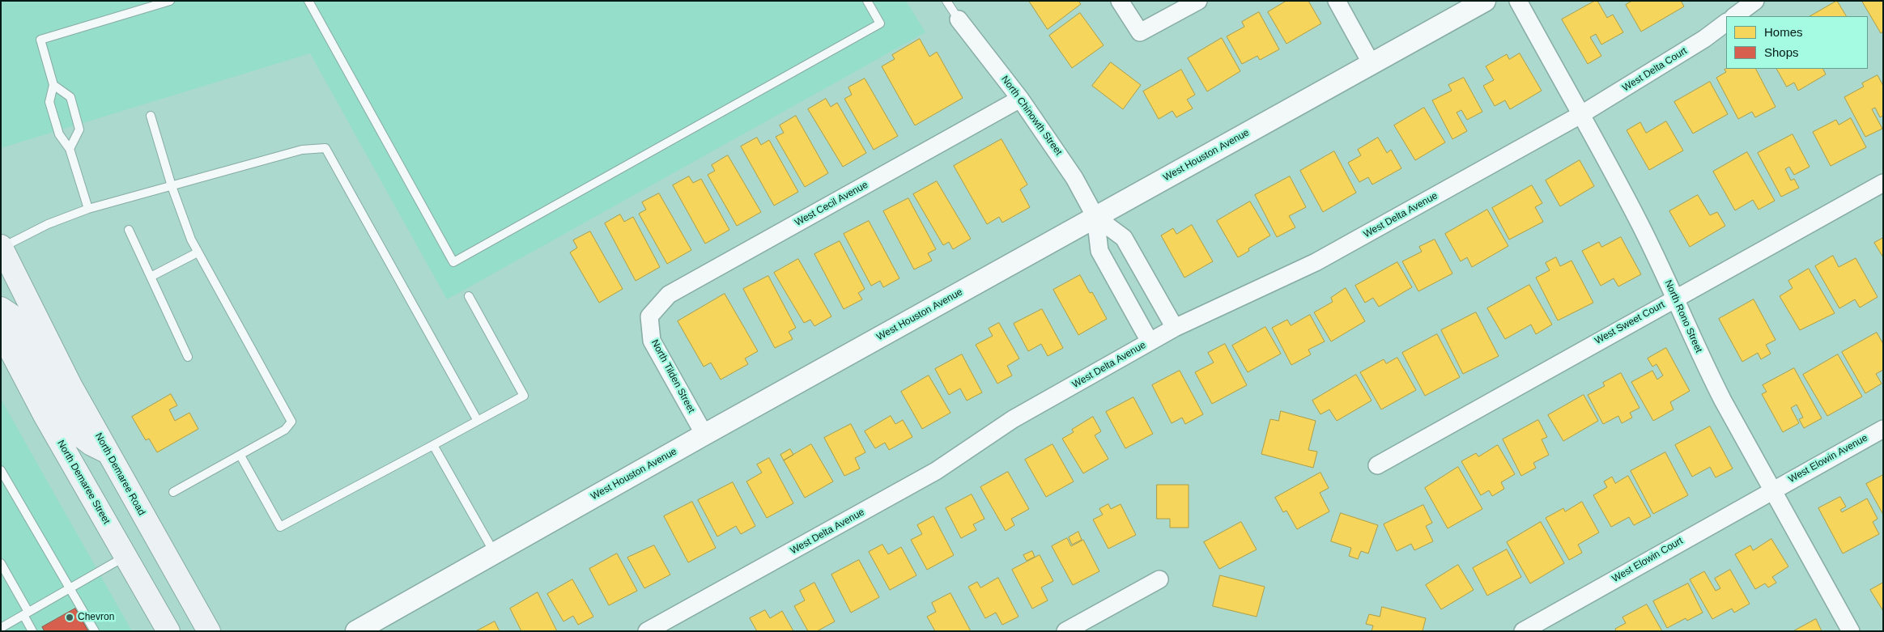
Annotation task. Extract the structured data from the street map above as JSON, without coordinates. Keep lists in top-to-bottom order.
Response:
{
  "streets": {
    "main road": ["North Demaree Road", "North Demaree Street"],
    "street": [
      "West Delta Court",
      "North Chinowth Street",
      "West Houston Avenue",
      "West Cecil Avenue",
      "West Delta Avenue",
      "North Rono Street",
      "West Sweet Court",
      "North Tilden Street",
      "West Elowin Avenue",
      "West Elowin Court"
    ]
  },
  "crossings": [
    ["West Delta Court", "West Delta Avenue"],
    ["West Delta Court", "North Rono Street"],
    ["North Chinowth Street", "West Houston Avenue"],
    ["North Chinowth Street", "West Cecil Avenue"],
    ["North Chinowth Street", "West Delta Avenue"],
    ["West Houston Avenue", "North Tilden Street"],
    ["West Cecil Avenue", "North Tilden Street"],
    ["West Delta Avenue", "North Rono Street"],
    ["North Rono Street", "West Sweet Court"],
    ["North Rono Street", "West Elowin Avenue"],
    ["North Rono Street", "West Elowin Court"],
    ["West Elowin Avenue", "West Elowin Court"]
  ],
  "places": ["Chevron"],
  "legend": ["Homes", "Shops"]
}
